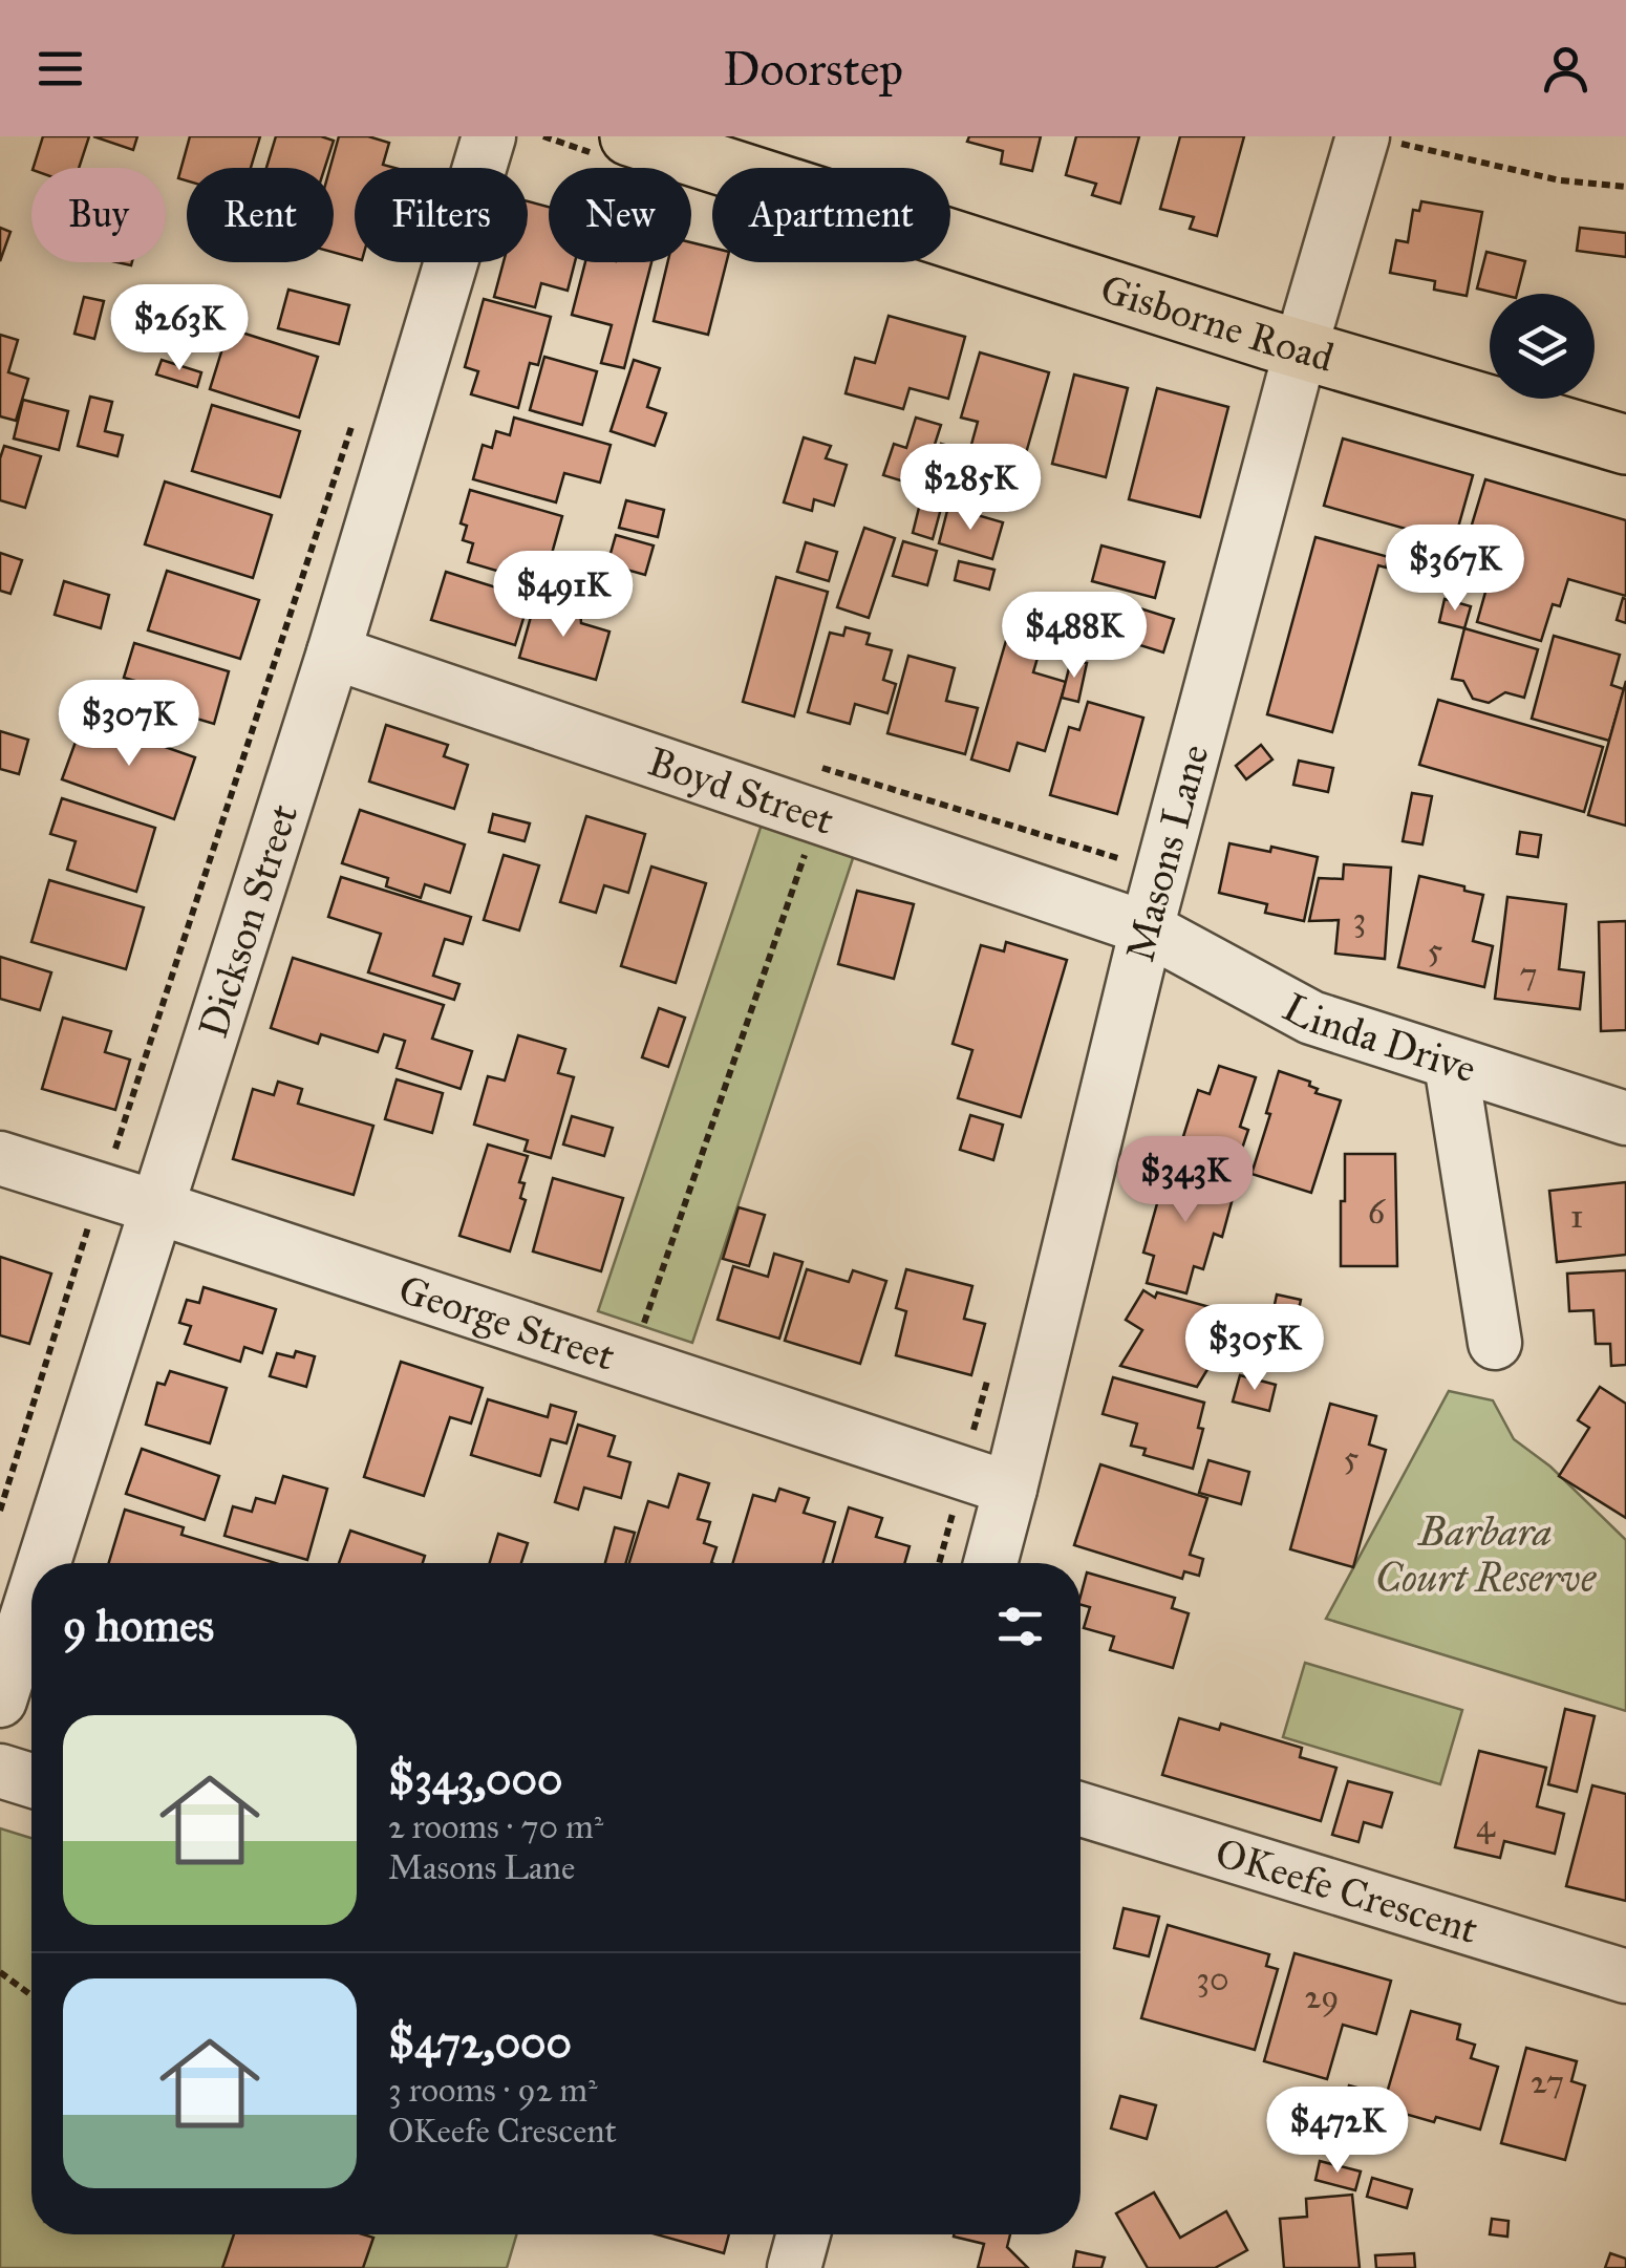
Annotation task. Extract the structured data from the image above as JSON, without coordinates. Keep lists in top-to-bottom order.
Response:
{
  "streets": {
    "main road": ["Gisborne Road"],
    "street": [
      "Boyd Street",
      "Masons Lane",
      "Dickson Street",
      "Linda Drive",
      "George Street",
      "OKeefe Crescent"
    ]
  },
  "crossings": [
    ["Gisborne Road", "Masons Lane"],
    ["Boyd Street", "Masons Lane"],
    ["Boyd Street", "Dickson Street"],
    ["Boyd Street", "Linda Drive"],
    ["Masons Lane", "Linda Drive"],
    ["Masons Lane", "George Street"],
    ["Dickson Street", "George Street"]
  ],
  "parks": ["Barbara Court Reserve"],
  "house_numbers": [
    "3",
    "5",
    "7",
    "6",
    "1",
    "5",
    "4",
    "30",
    "29",
    "27"
  ],
  "page": {
    "header": "Doorstep",
    "chip": [
      "Buy",
      "Rent",
      "Filters",
      "New",
      "Apartment"
    ],
    "price": [
      "$263K",
      "$285K",
      "$367K",
      "$491K",
      "$488K",
      "$307K",
      "$343K",
      "$305K",
      "$472K"
    ],
    "heading": "9 homes",
    "list": [
      {
        "name": "$343,000",
        "note": "2 rooms · 70 m² · Masons Lane"
      },
      {
        "name": "$472,000",
        "note": "3 rooms · 92 m² · OKeefe Crescent"
      }
    ]
  }
}
